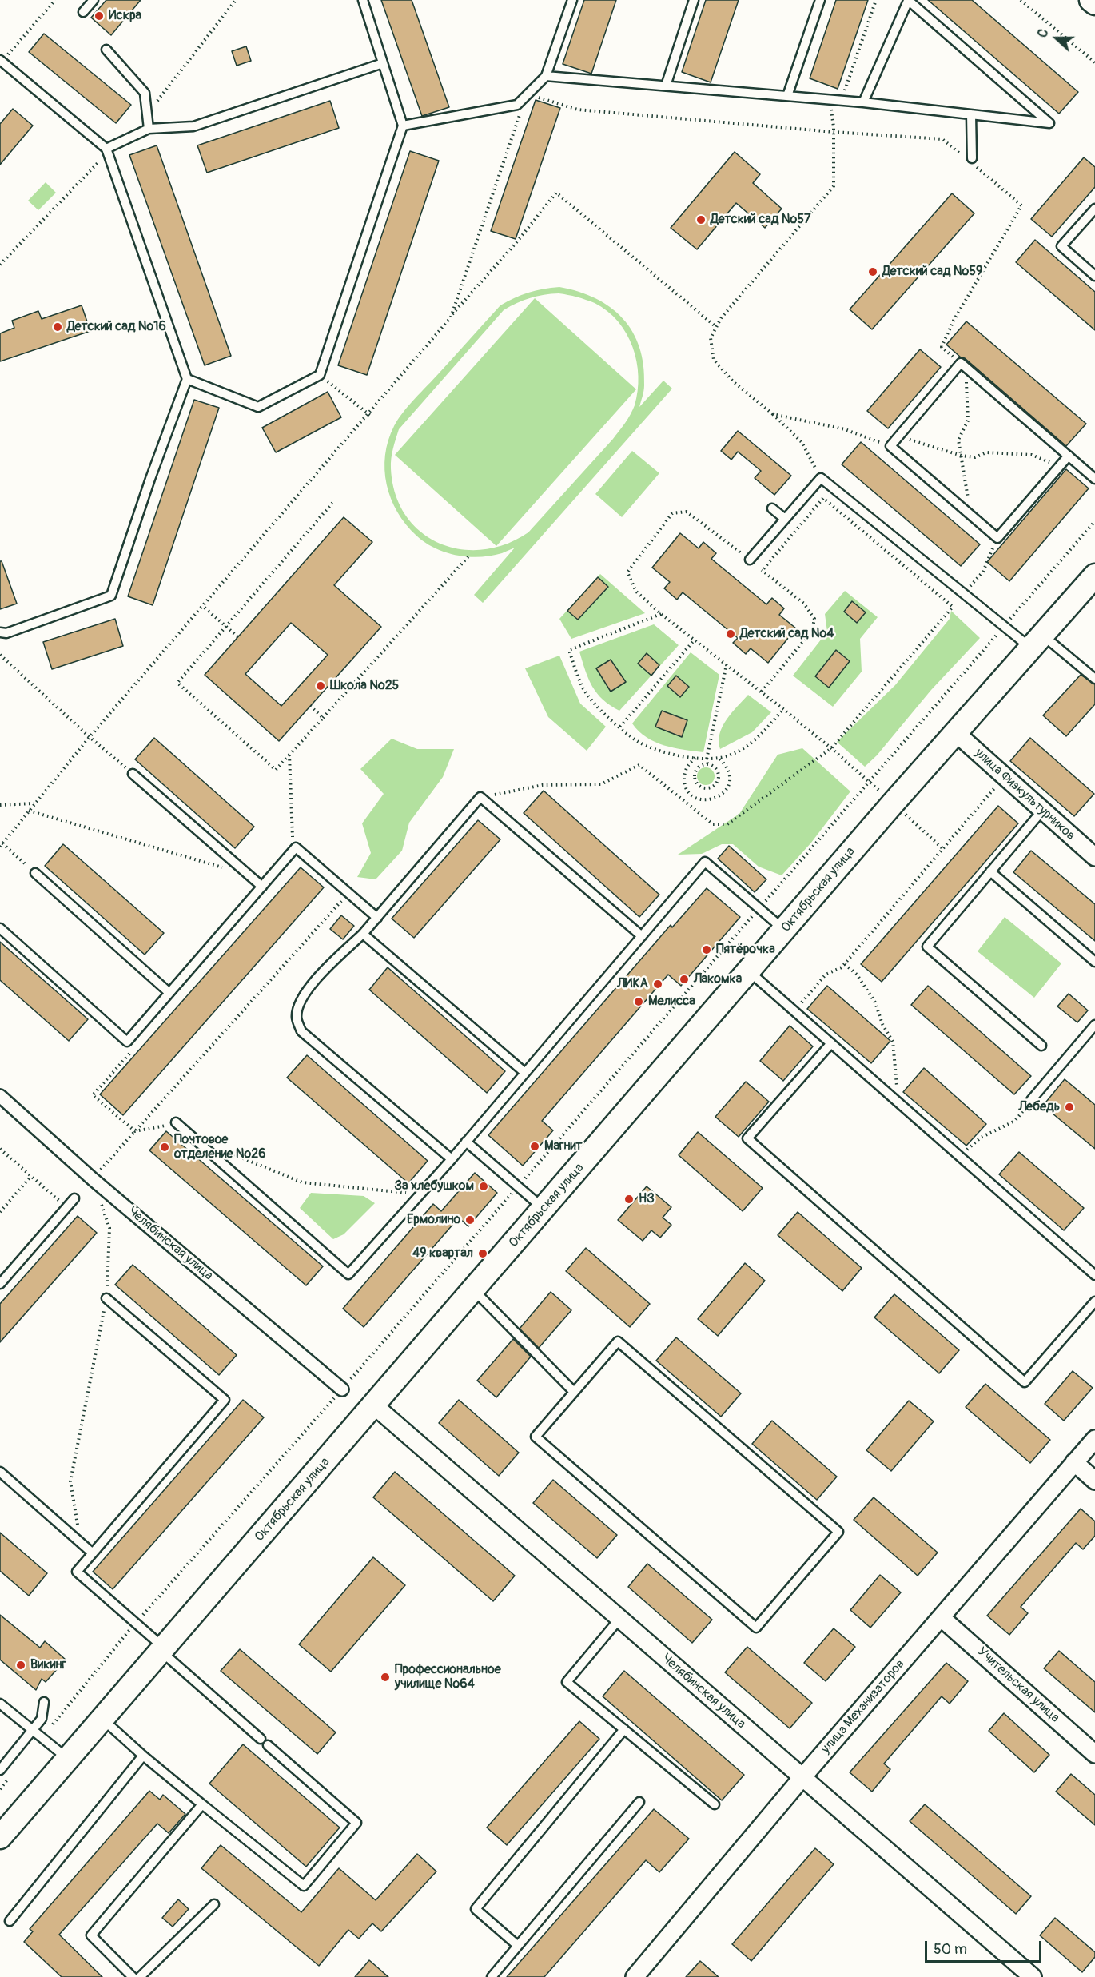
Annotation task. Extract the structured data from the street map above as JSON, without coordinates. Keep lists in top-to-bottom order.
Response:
{
  "streets": {
    "main road": ["Октябрьская улица"],
    "street": [
      "улица Физкультурников",
      "Челябинская улица",
      "Учительская улица",
      "улица Механизаторов"
    ]
  },
  "crossings": [
    ["улица Физкультурников", "Октябрьская улица"],
    ["Октябрьская улица", "Челябинская улица"],
    ["Челябинская улица", "улица Механизаторов"],
    ["Учительская улица", "улица Механизаторов"]
  ],
  "places": [
    "Искра",
    "Детский сад №57",
    "Детский сад №59",
    "Детский сад №16",
    "Детский сад №4",
    "Школа №25",
    "Пятёрочка",
    "Лакомка",
    "ЛИКА",
    "Мелисса",
    "Лебедь",
    "Магнит",
    "Почтовое отделение №26",
    "За хлебушком",
    "НЗ",
    "Ермолино",
    "49 квартал",
    "Викинг",
    "Профессиональное училище №64"
  ],
  "scale_bar": "50 m",
  "north": "left"
}
